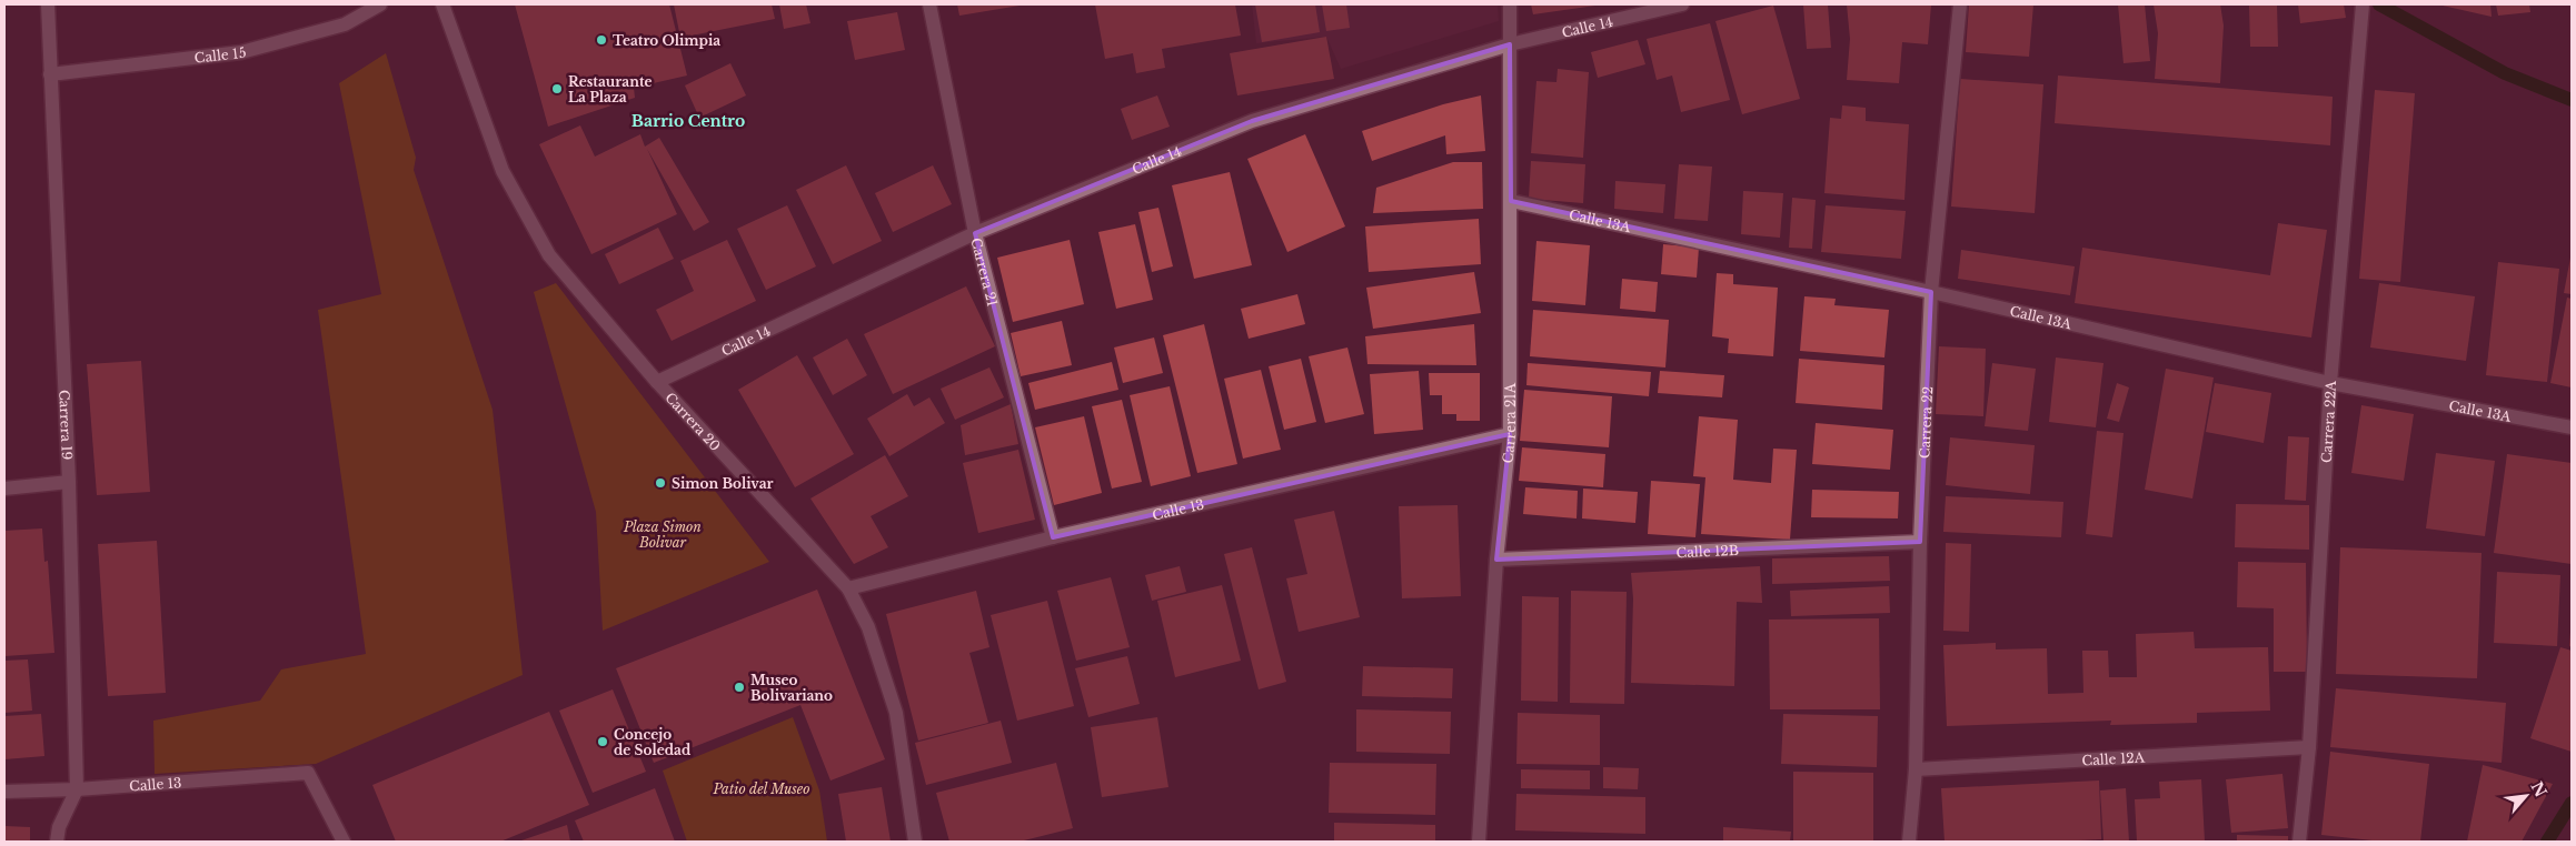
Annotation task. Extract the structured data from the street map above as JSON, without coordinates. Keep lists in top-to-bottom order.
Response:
{
  "streets": {
    "street": [
      "Calle 14",
      "Calle 15",
      "Calle 13A",
      "Carrera 21",
      "Carrera 20",
      "Carrera 22",
      "Carrera 21A",
      "Carrera 22A",
      "Carrera 19",
      "Calle 13",
      "Calle 12B",
      "Calle 12A"
    ]
  },
  "crossings": [
    ["Calle 14", "Carrera 21"],
    ["Calle 14", "Carrera 20"],
    ["Calle 14", "Carrera 21A"],
    ["Calle 15", "Carrera 19"],
    ["Calle 13A", "Carrera 22"],
    ["Calle 13A", "Carrera 21A"],
    ["Calle 13A", "Carrera 22A"],
    ["Carrera 21", "Calle 13"],
    ["Carrera 20", "Calle 13"],
    ["Carrera 22", "Calle 12B"],
    ["Carrera 22", "Calle 12A"],
    ["Carrera 21A", "Calle 13"],
    ["Carrera 21A", "Calle 12B"],
    ["Carrera 22A", "Calle 12A"],
    ["Carrera 19", "Calle 13"]
  ],
  "districts": ["Barrio Centro"],
  "parks": ["Plaza Simon Bolivar", "Patio del Museo"],
  "places": [
    "Teatro Olimpia",
    "Restaurante La Plaza",
    "Simon Bolivar",
    "Museo Bolivariano",
    "Concejo de Soledad"
  ],
  "north": "top right"
}
